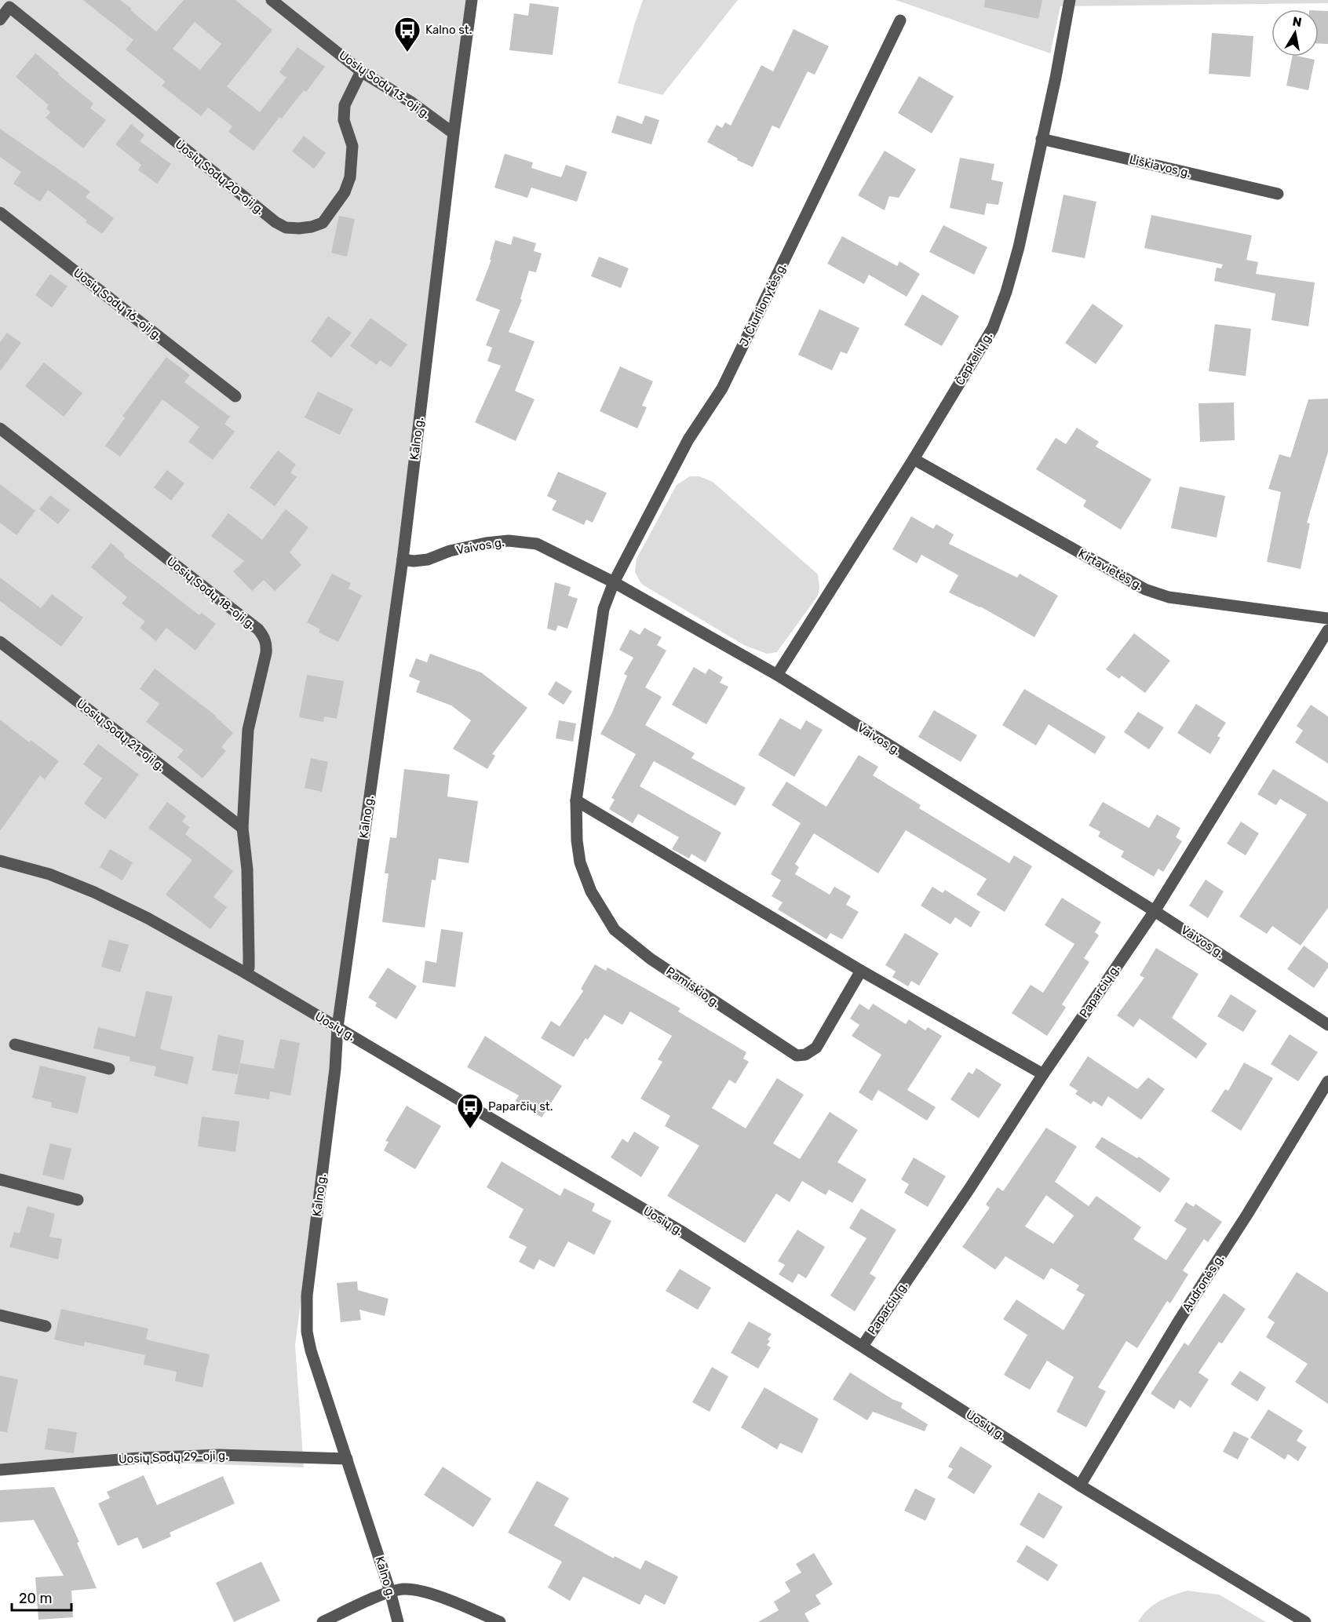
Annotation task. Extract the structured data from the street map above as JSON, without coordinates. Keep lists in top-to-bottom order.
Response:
{
  "streets": {
    "street": [
      "Uosių Sodų 13-oji g.",
      "Liškiavos g.",
      "Uosių Sodų 20-oji g.",
      "Uosių Sodų 16-oji g.",
      "J. Čiurlionytės g.",
      "Čepkelių g.",
      "Kalno g.",
      "Vaivos g.",
      "Kirtavietės g.",
      "Uosių Sodų 18-oji g.",
      "Uosių Sodų 21-oji g.",
      "Pamiškio g.",
      "Paparčių g.",
      "Uosių g.",
      "Audronės g.",
      "Uosių Sodų 29-oji g."
    ]
  },
  "crossings": [
    ["Uosių Sodų 13-oji g.", "Uosių Sodų 20-oji g."],
    ["Uosių Sodų 13-oji g.", "Kalno g."],
    ["Liškiavos g.", "Čepkelių g."],
    ["J. Čiurlionytės g.", "Vaivos g."],
    ["J. Čiurlionytės g.", "Pamiškio g."],
    ["Čepkelių g.", "Vaivos g."],
    ["Čepkelių g.", "Kirtavietės g."],
    ["Kalno g.", "Vaivos g."],
    ["Kalno g.", "Uosių g."],
    ["Kalno g.", "Uosių Sodų 29-oji g."],
    ["Vaivos g.", "Pamiškio g."],
    ["Vaivos g.", "Paparčių g."],
    ["Uosių Sodų 18-oji g.", "Uosių Sodų 21-oji g."],
    ["Uosių Sodų 18-oji g.", "Uosių g."],
    ["Paparčių g.", "Uosių g."],
    ["Uosių g.", "Audronės g."]
  ],
  "places": {
    "bus stop": ["Kalno st.", "Paparčių st."]
  },
  "scale_bar": "20 m",
  "north": "top"
}
